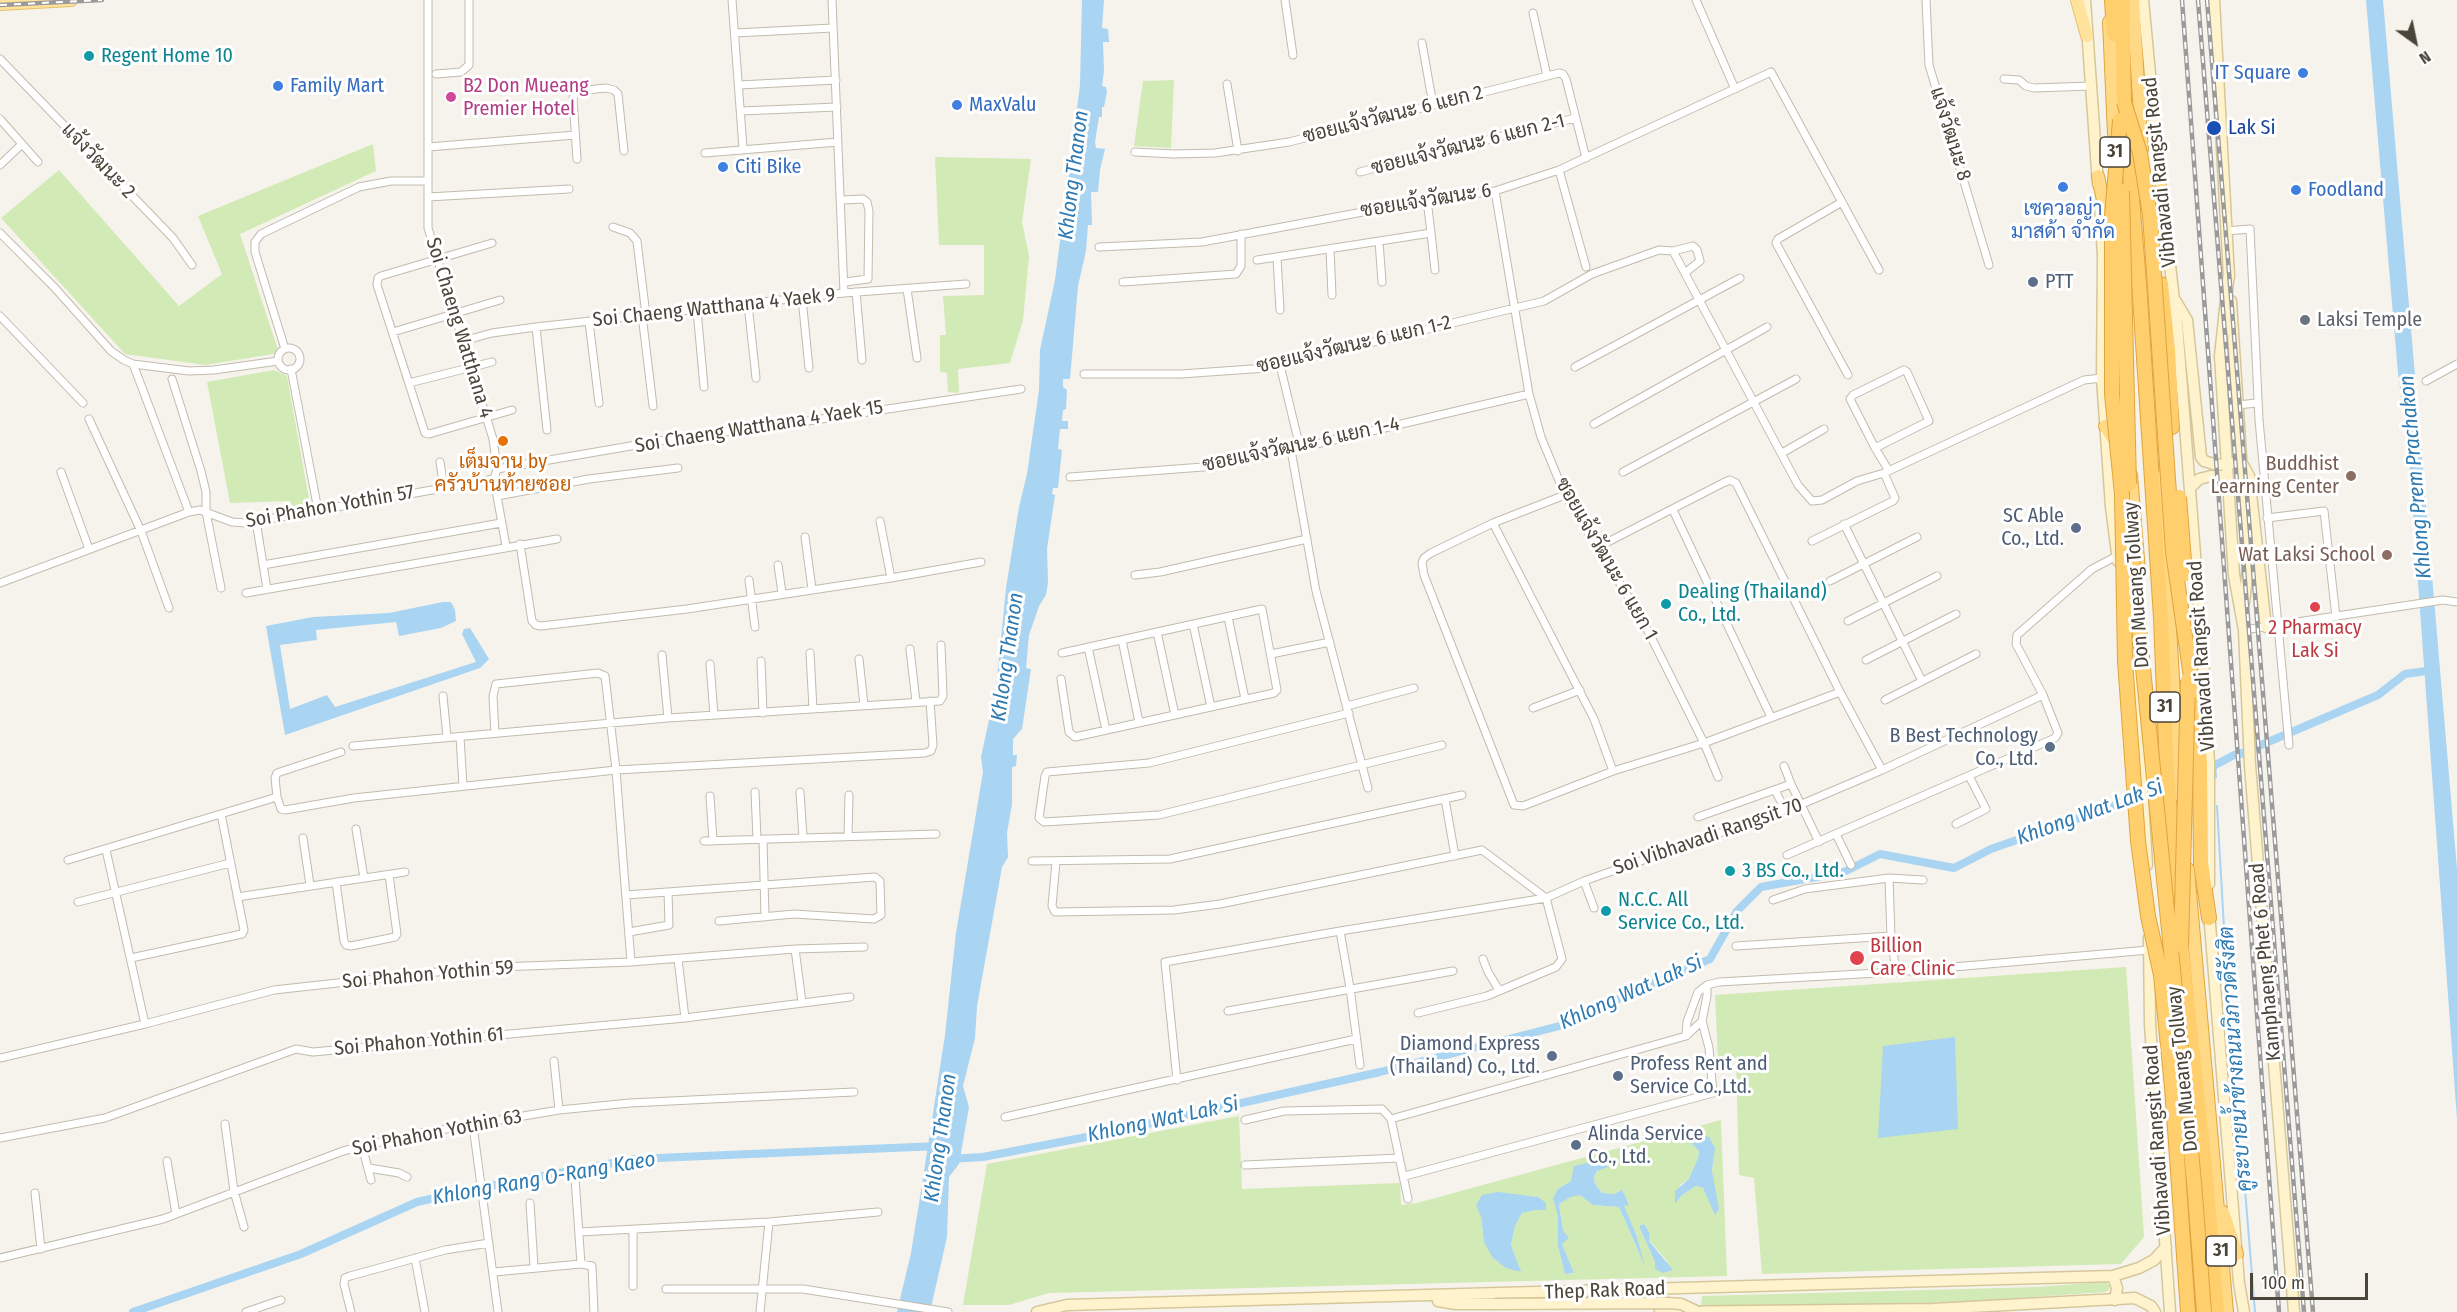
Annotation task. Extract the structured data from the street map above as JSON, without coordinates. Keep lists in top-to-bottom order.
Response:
{
  "streets": {
    "highway": ["31", "Vibhavadi Rangsit Road", "Don Mueang Tollway"],
    "main road": ["Kamphaeng Phet 6 Road", "Thep Rak Road"],
    "street": [
      "ซอยแจ้งวัฒนะ 6 แยก 2",
      "แจ้งวัฒนะ 8",
      "ซอยแจ้งวัฒนะ 6 แยก 2-1",
      "แจ้งวัฒนะ 2",
      "ซอยแจ้งวัฒนะ 6",
      "Soi Chaeng Watthana 4 Yaek 9",
      "Soi Chaeng Watthana 4",
      "ซอยแจ้งวัฒนะ 6 แยก 1-2",
      "Soi Chaeng Watthana 4 Yaek 15",
      "ซอยแจ้งวัฒนะ 6 แยก 1-4",
      "Soi Phahon Yothin 57",
      "ซอยแจ้งวัฒนะ 6 แยก 1",
      "Soi Vibhavadi Rangsit 70",
      "Soi Phahon Yothin 59",
      "Soi Phahon Yothin 61",
      "Soi Phahon Yothin 63"
    ]
  },
  "crossings": [
    ["Vibhavadi Rangsit Road", "Don Mueang Tollway"],
    ["Vibhavadi Rangsit Road", "Thep Rak Road"],
    ["ซอยแจ้งวัฒนะ 6", "ซอยแจ้งวัฒนะ 6 แยก 1"],
    ["Soi Chaeng Watthana 4 Yaek 9", "Soi Chaeng Watthana 4"],
    ["Soi Chaeng Watthana 4", "Soi Chaeng Watthana 4 Yaek 15"],
    ["Soi Chaeng Watthana 4", "Soi Phahon Yothin 57"],
    ["ซอยแจ้งวัฒนะ 6 แยก 1-2", "ซอยแจ้งวัฒนะ 6 แยก 1"],
    ["ซอยแจ้งวัฒนะ 6 แยก 1-4", "ซอยแจ้งวัฒนะ 6 แยก 1"]
  ],
  "water": [
    "Khlong Thanon",
    "Khlong Prem Prachakon",
    "Khlong Wat Lak Si",
    "คูระบายน้ำข้างถนนวิภาวดีรังสิต",
    "Khlong Rang O-Rang Kaeo"
  ],
  "places": [
    "Regent Home 10",
    "IT Square",
    "Family Mart",
    "B2 Don Mueang Premier Hotel",
    "MaxValu",
    "Lak Si",
    "Citi Bike",
    "เซควอญ่า มาสด้า จำกัด",
    "Foodland",
    "PTT",
    "Laksi Temple",
    "เต็มจาน by ครัวบ้านท้ายซอย",
    "Buddhist Learning Center",
    "SC Able Co., Ltd.",
    "Wat Laksi School",
    "Dealing (Thailand) Co., Ltd.",
    "2 Pharmacy Lak Si",
    "B Best Technology Co., Ltd.",
    "3 BS Co., Ltd.",
    "N.C.C. All Service Co., Ltd.",
    "Billion Care Clinic",
    "Diamond Express (Thailand) Co., Ltd.",
    "Profess Rent and Service Co.,Ltd.",
    "Alinda Service Co., Ltd."
  ],
  "scale_bar": "100 m",
  "north": "bottom right"
}
